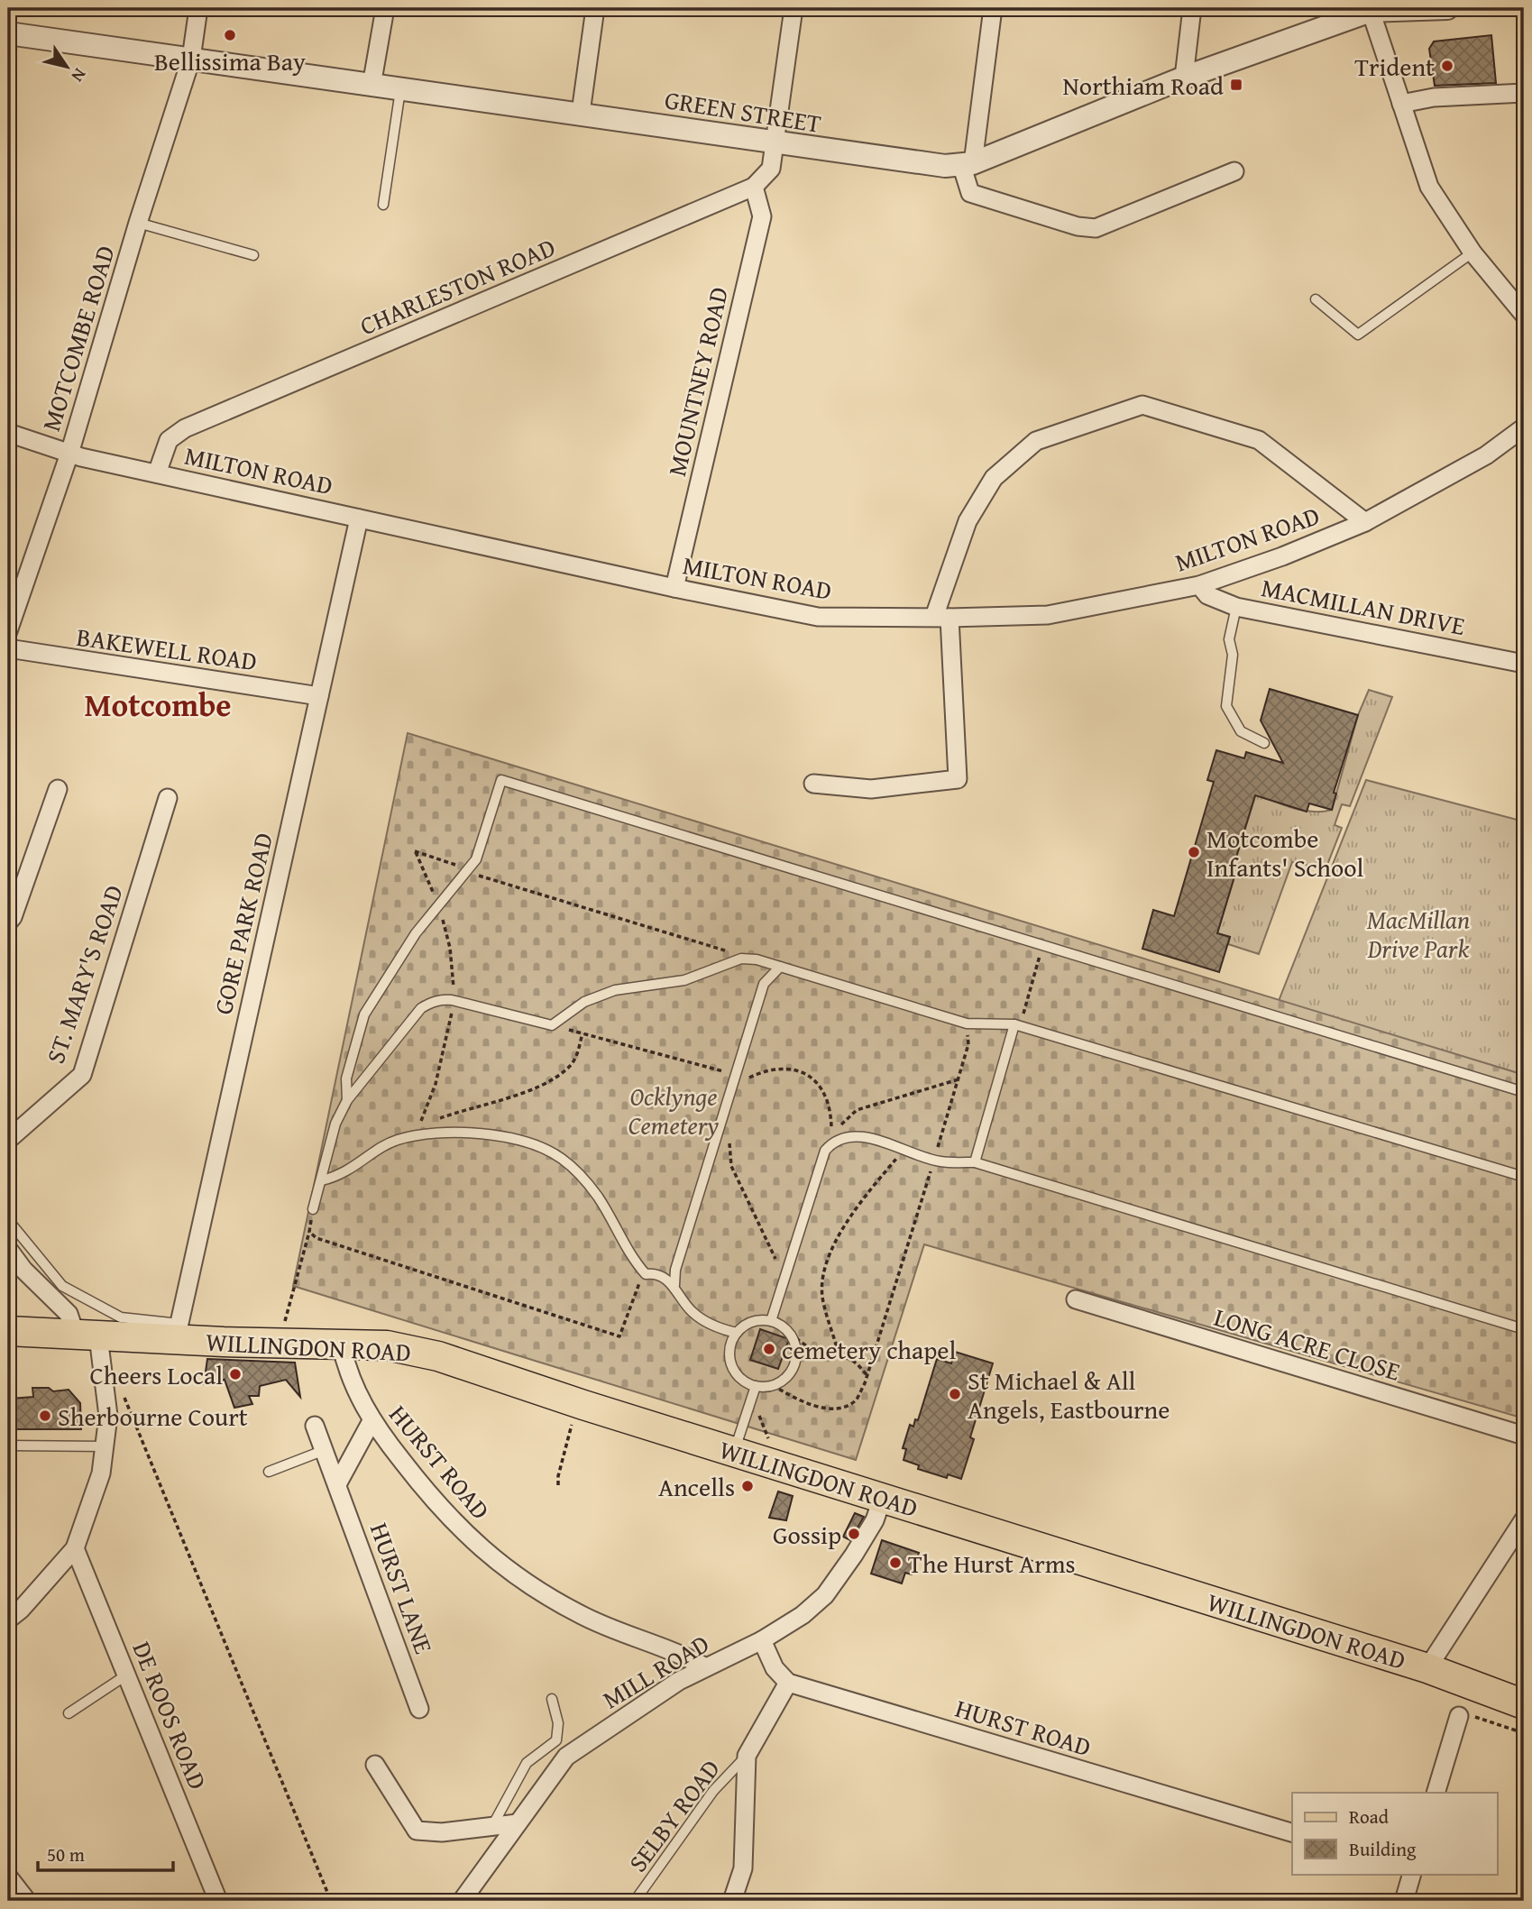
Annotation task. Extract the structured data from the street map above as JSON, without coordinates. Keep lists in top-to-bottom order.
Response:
{
  "streets": {
    "main road": ["WILLINGDON ROAD"],
    "street": [
      "GREEN STREET",
      "CHARLESTON ROAD",
      "MOTCOMBE ROAD",
      "MOUNTNEY ROAD",
      "MILTON ROAD",
      "MACMILLAN DRIVE",
      "BAKEWELL ROAD",
      "GORE PARK ROAD",
      "ST. MARY'S ROAD",
      "LONG ACRE CLOSE",
      "HURST ROAD",
      "HURST LANE",
      "MILL ROAD",
      "DE ROOS ROAD"
    ],
    "lane": ["SELBY ROAD"]
  },
  "crossings": [
    ["GREEN STREET", "MOTCOMBE ROAD"],
    ["CHARLESTON ROAD", "MOUNTNEY ROAD"],
    ["CHARLESTON ROAD", "MILTON ROAD"],
    ["MOTCOMBE ROAD", "MILTON ROAD"],
    ["MOUNTNEY ROAD", "MILTON ROAD"],
    ["MILTON ROAD", "MACMILLAN DRIVE"],
    ["MILTON ROAD", "GORE PARK ROAD"],
    ["BAKEWELL ROAD", "GORE PARK ROAD"],
    ["GORE PARK ROAD", "WILLINGDON ROAD"],
    ["WILLINGDON ROAD", "HURST ROAD"],
    ["WILLINGDON ROAD", "MILL ROAD"],
    ["HURST ROAD", "MILL ROAD"]
  ],
  "districts": ["Motcombe"],
  "parks": ["MacMillan Drive Park", "Ocklynge Cemetery"],
  "places": {
    "other": [
      "Bellissima Bay",
      "Trident",
      "Motcombe Infants' School",
      "cemetery chapel",
      "Cheers Local",
      "St Michael & All Angels, Eastbourne",
      "Sherbourne Court",
      "Ancells",
      "Gossip",
      "The Hurst Arms"
    ],
    "transit": ["Northiam Road"]
  },
  "legend": ["Road", "Building"],
  "scale_bar": "50 m",
  "north": "bottom right"
}
